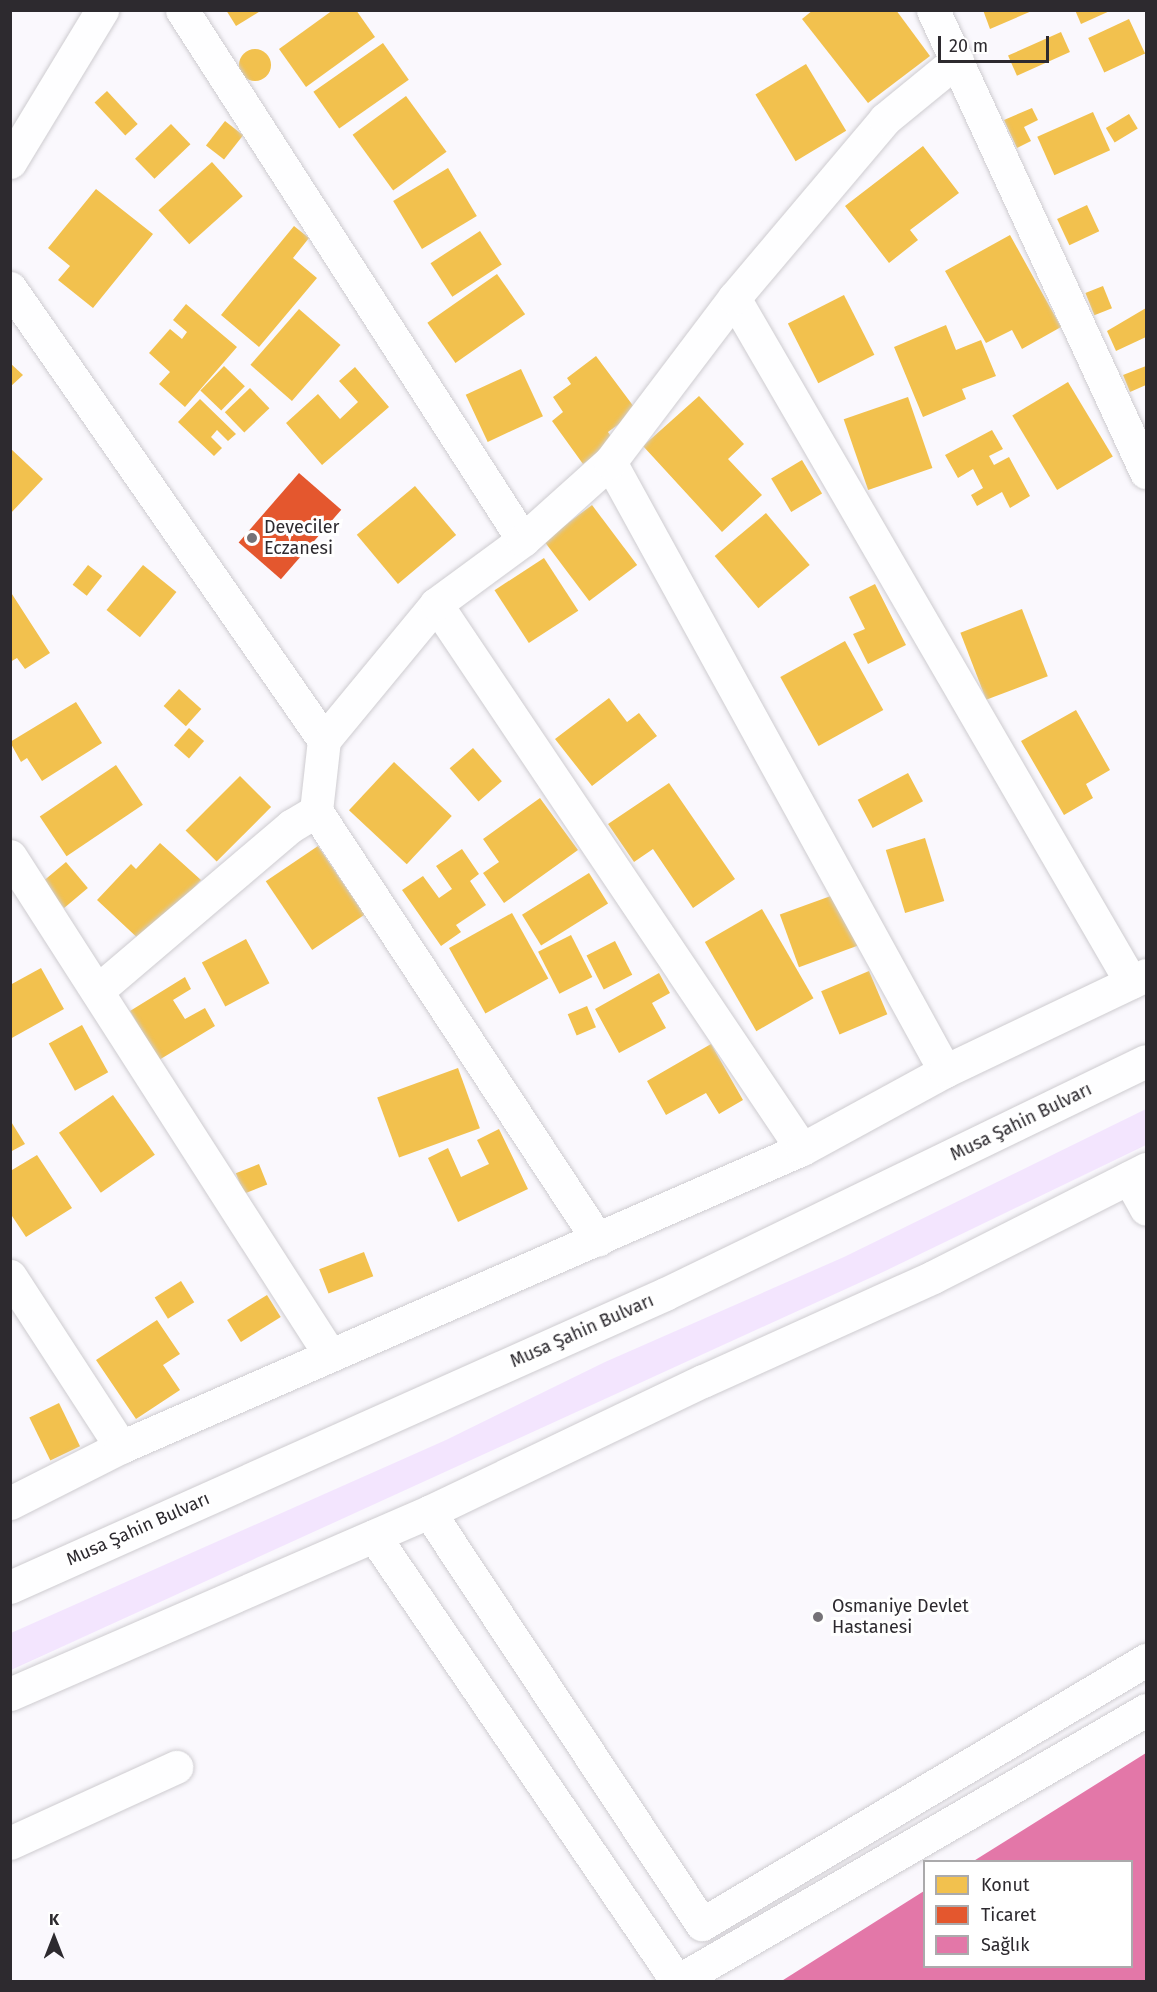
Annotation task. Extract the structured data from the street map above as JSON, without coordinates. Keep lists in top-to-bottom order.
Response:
{
  "streets": {
    "street": ["Musa Şahin Bulvarı"]
  },
  "places": ["Deveciler Eczanesi", "Osmaniye Devlet Hastanesi"],
  "legend": ["Konut", "Ticaret", "Sağlık"],
  "scale_bar": "20 m",
  "north": "top"
}
